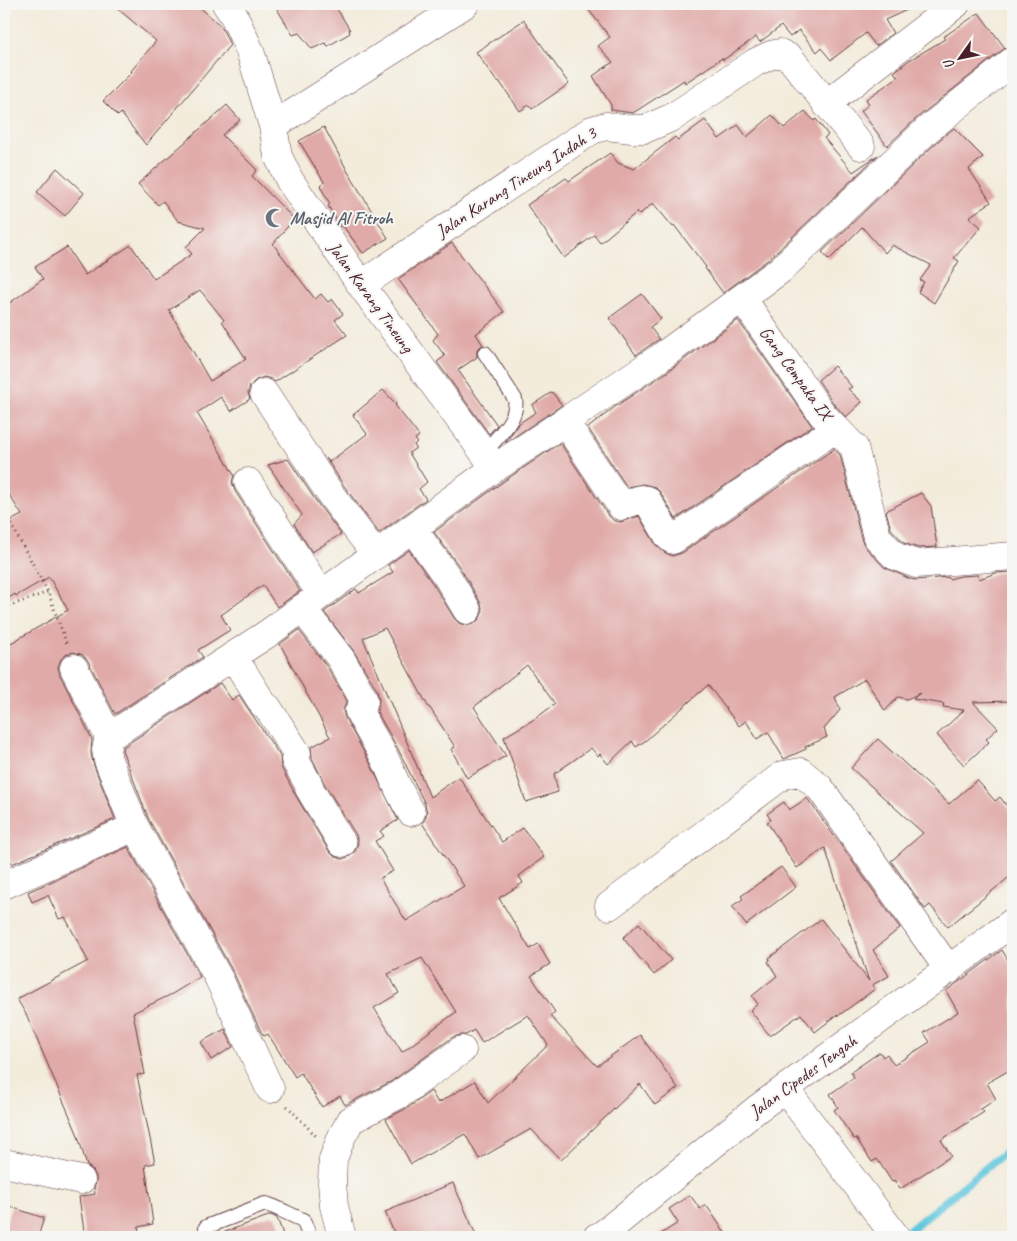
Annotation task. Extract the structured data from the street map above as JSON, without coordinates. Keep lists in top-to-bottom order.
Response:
{
  "streets": {
    "street": [
      "Jalan Karang Tineung Indah 3",
      "Jalan Karang Tineung",
      "Gang Cempaka IX",
      "Jalan Cipedes Tengah"
    ]
  },
  "crossings": [
    ["Jalan Karang Tineung Indah 3", "Jalan Karang Tineung"]
  ],
  "places": {
    "mosque": ["Masjid Al Fitroh"]
  },
  "north": "bottom left"
}
